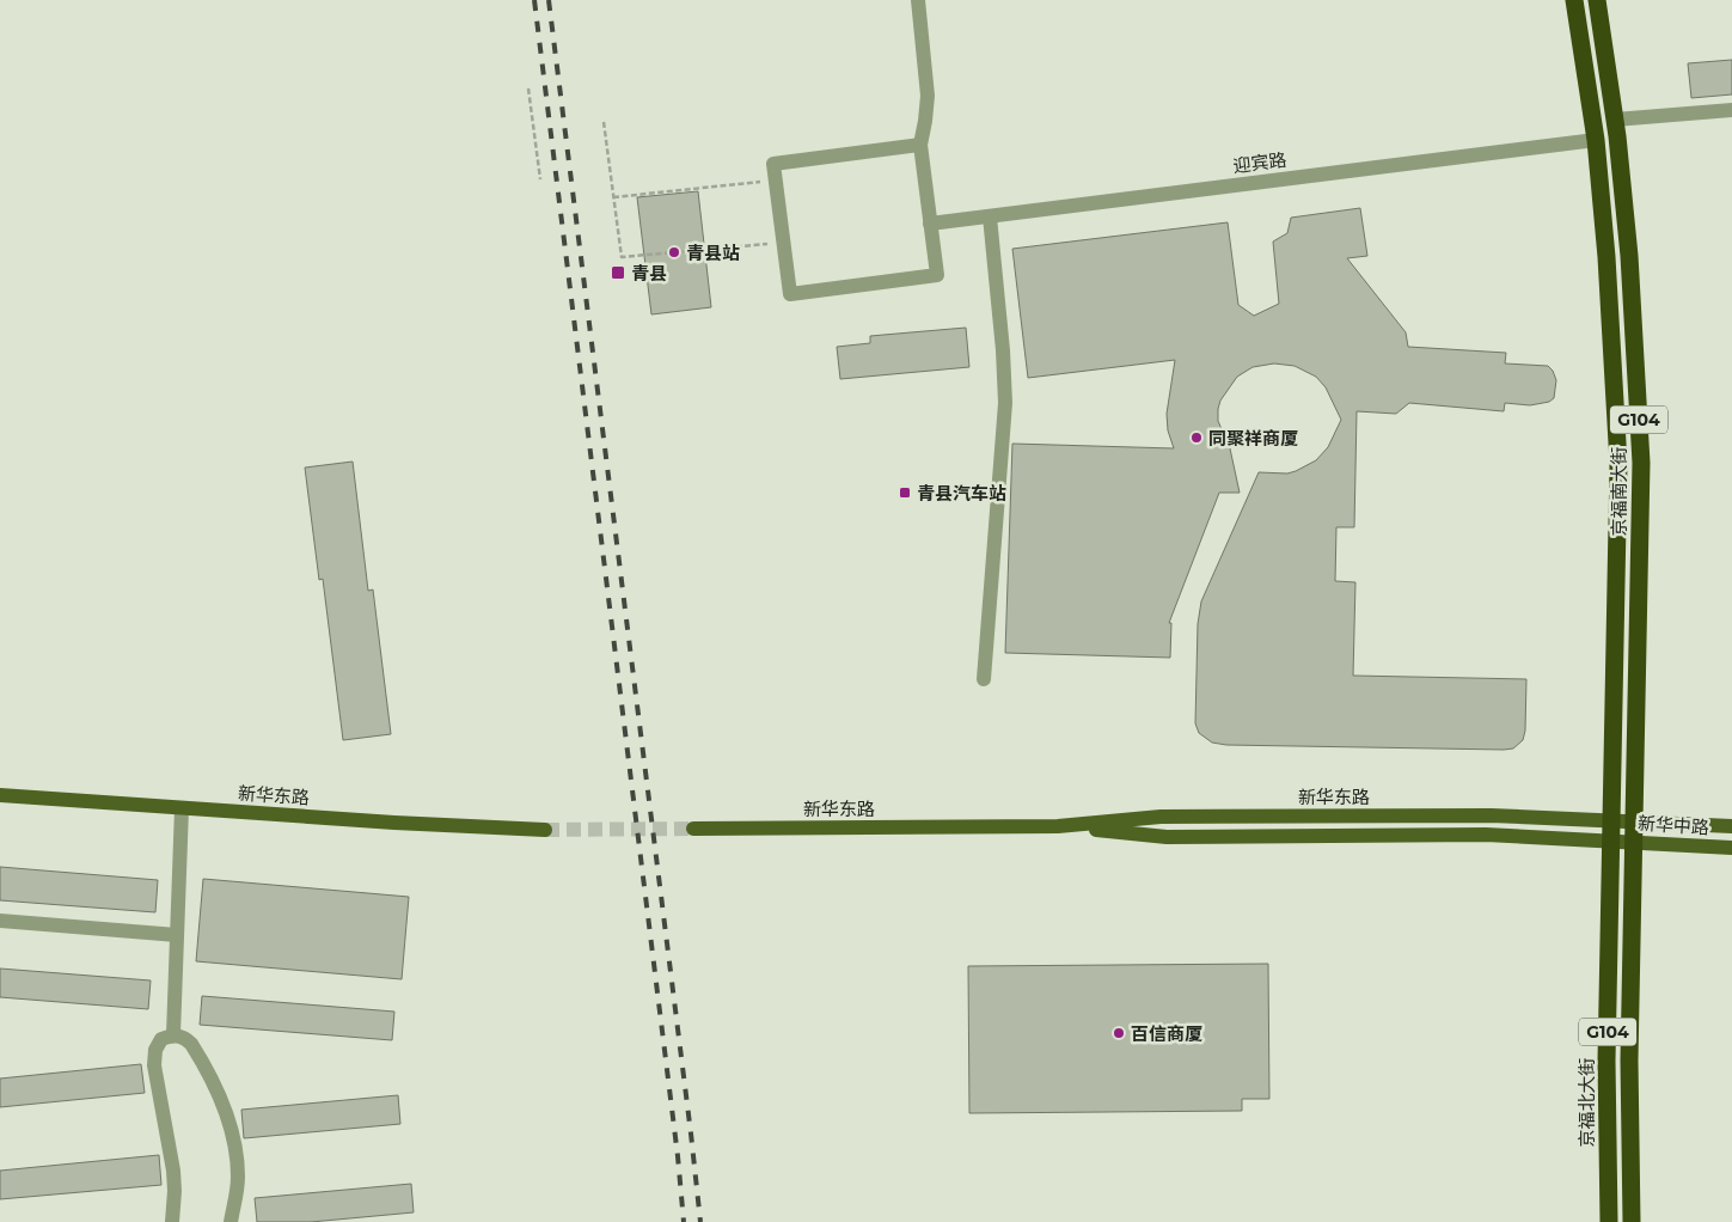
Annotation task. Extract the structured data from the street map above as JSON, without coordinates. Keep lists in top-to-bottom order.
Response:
{
  "streets": {
    "highway": ["G104", "京福南大街", "京福北大街"],
    "main road": ["新华东路", "新华中路"],
    "street": ["迎宾路"]
  },
  "crossings": [
    ["迎宾路", "京福南大街"],
    ["G104", "京福南大街"],
    ["G104", "新华中路"],
    ["京福南大街", "新华东路"],
    ["京福南大街", "新华中路"],
    ["京福南大街", "京福北大街"],
    ["新华东路", "新华中路"],
    ["新华东路", "京福北大街"],
    ["新华中路", "京福北大街"]
  ],
  "places": {
    "other": ["青县站", "同聚祥商厦", "百信商厦"],
    "transit": ["青县", "青县汽车站"]
  }
}
